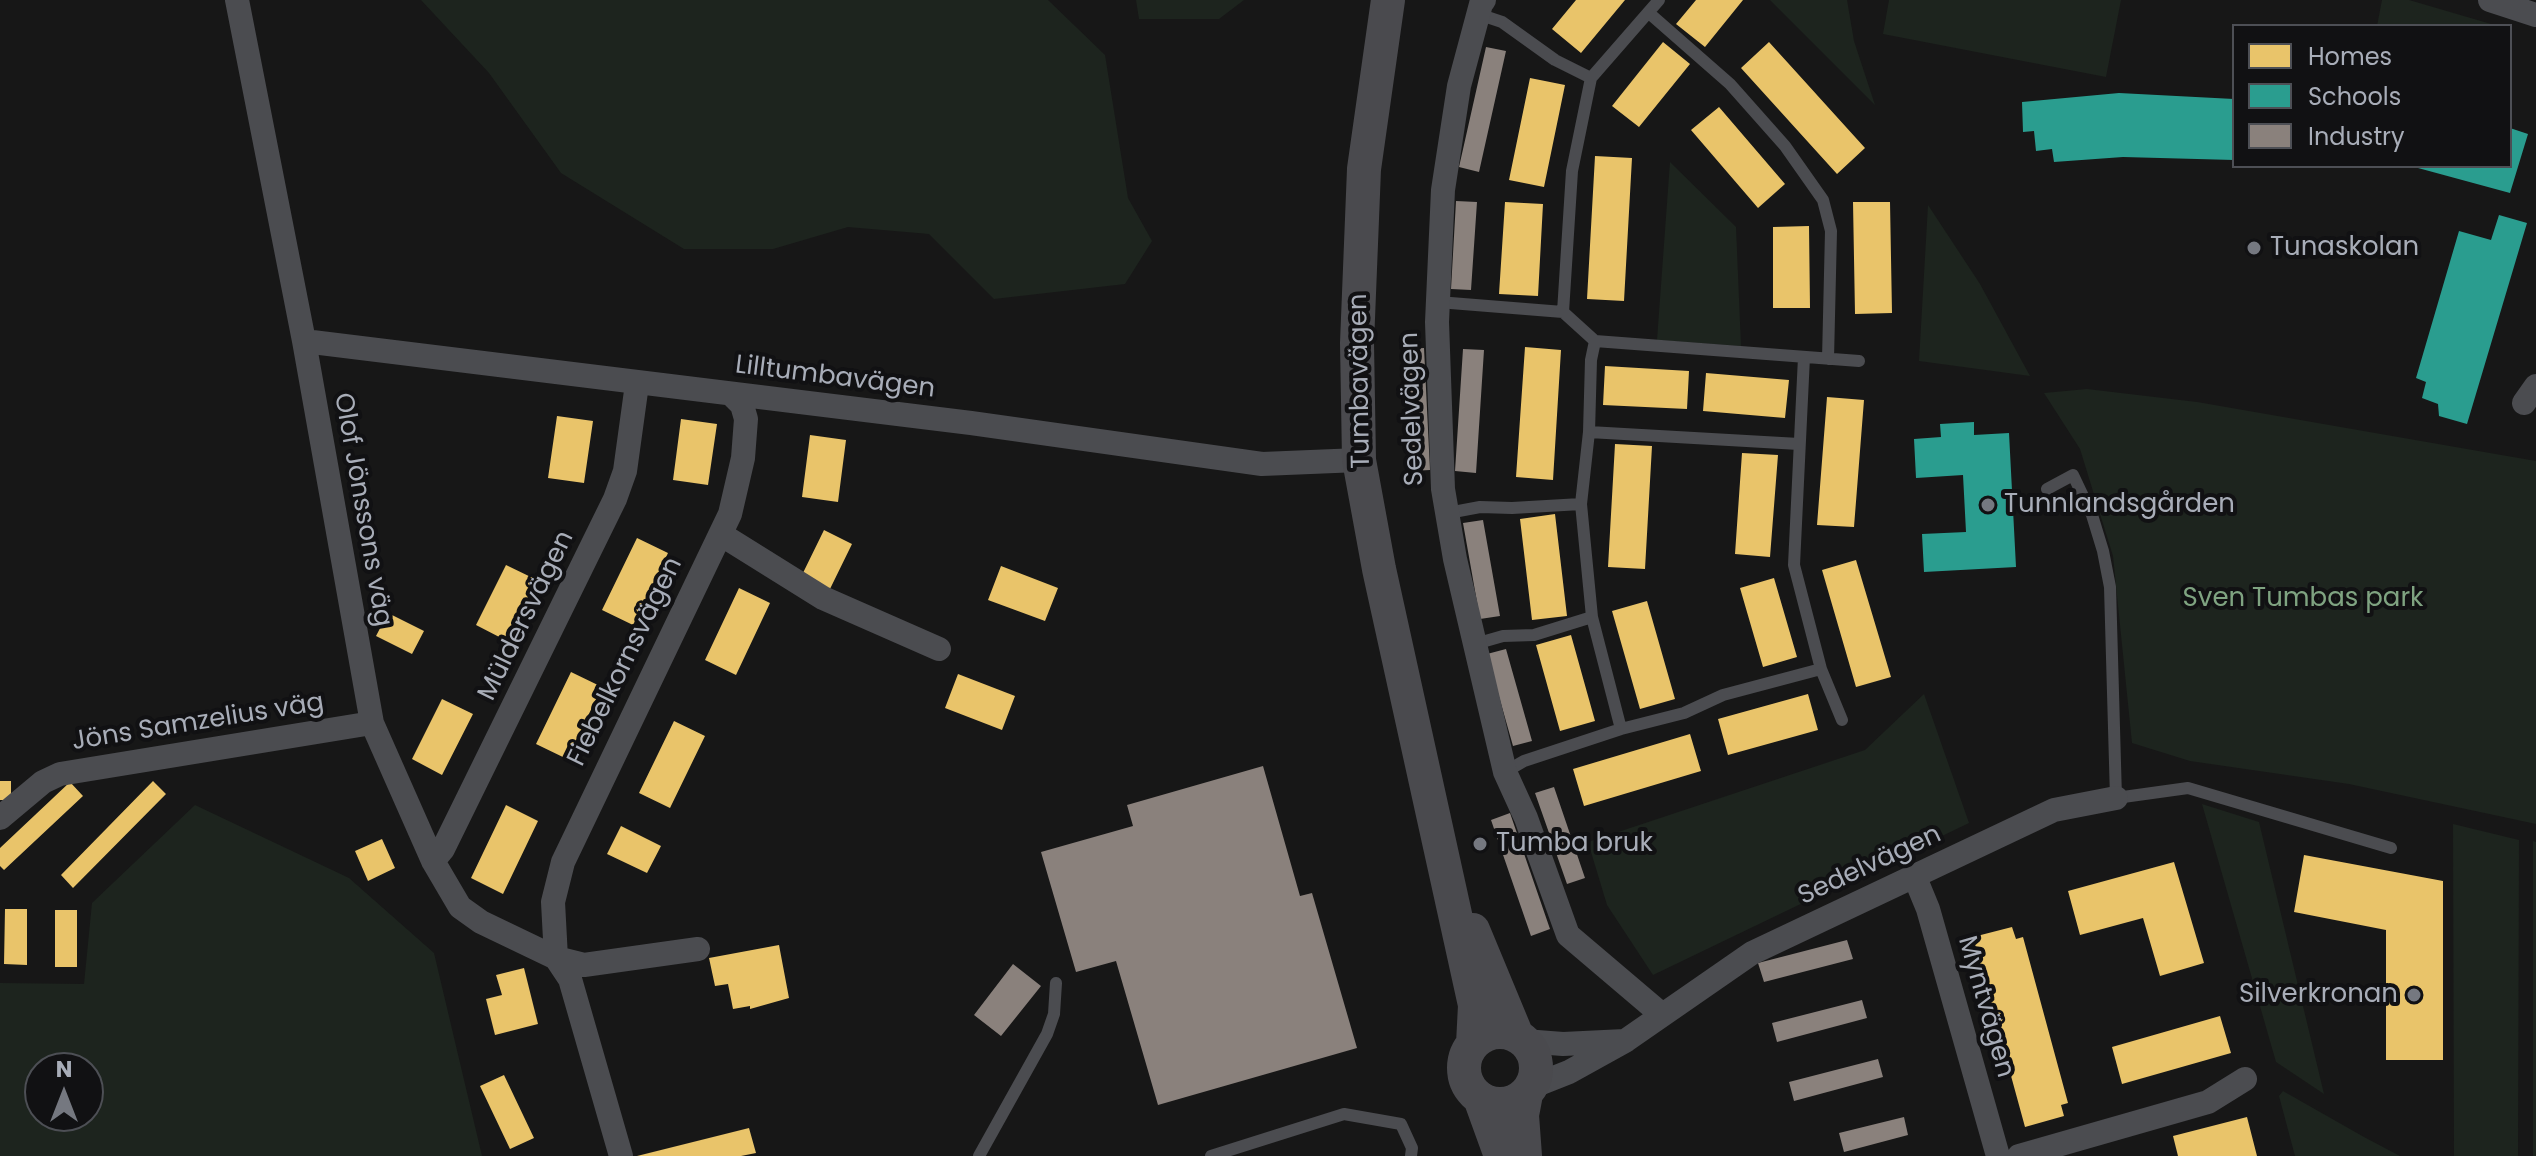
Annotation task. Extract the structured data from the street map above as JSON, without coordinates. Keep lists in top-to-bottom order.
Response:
{
  "streets": {
    "main road": ["Tumbavägen"],
    "street": [
      "Lilltumbavägen",
      "Sedelvägen",
      "Olof Jönssons väg",
      "Müldersvägen",
      "Fiebelkornsvägen",
      "Jöns Samzelius väg",
      "Myntvägen"
    ]
  },
  "crossings": [
    ["Lilltumbavägen", "Tumbavägen"],
    ["Lilltumbavägen", "Olof Jönssons väg"],
    ["Lilltumbavägen", "Müldersvägen"],
    ["Lilltumbavägen", "Fiebelkornsvägen"],
    ["Tumbavägen", "Sedelvägen"],
    ["Sedelvägen", "Myntvägen"],
    ["Olof Jönssons väg", "Müldersvägen"],
    ["Olof Jönssons väg", "Fiebelkornsvägen"],
    ["Olof Jönssons väg", "Jöns Samzelius väg"]
  ],
  "parks": ["Sven Tumbas park"],
  "places": [
    "Tunaskolan",
    "Tunnlandsgården",
    "Tumba bruk",
    "Silverkronan"
  ],
  "legend": ["Homes", "Schools", "Industry"],
  "north": "top"
}
